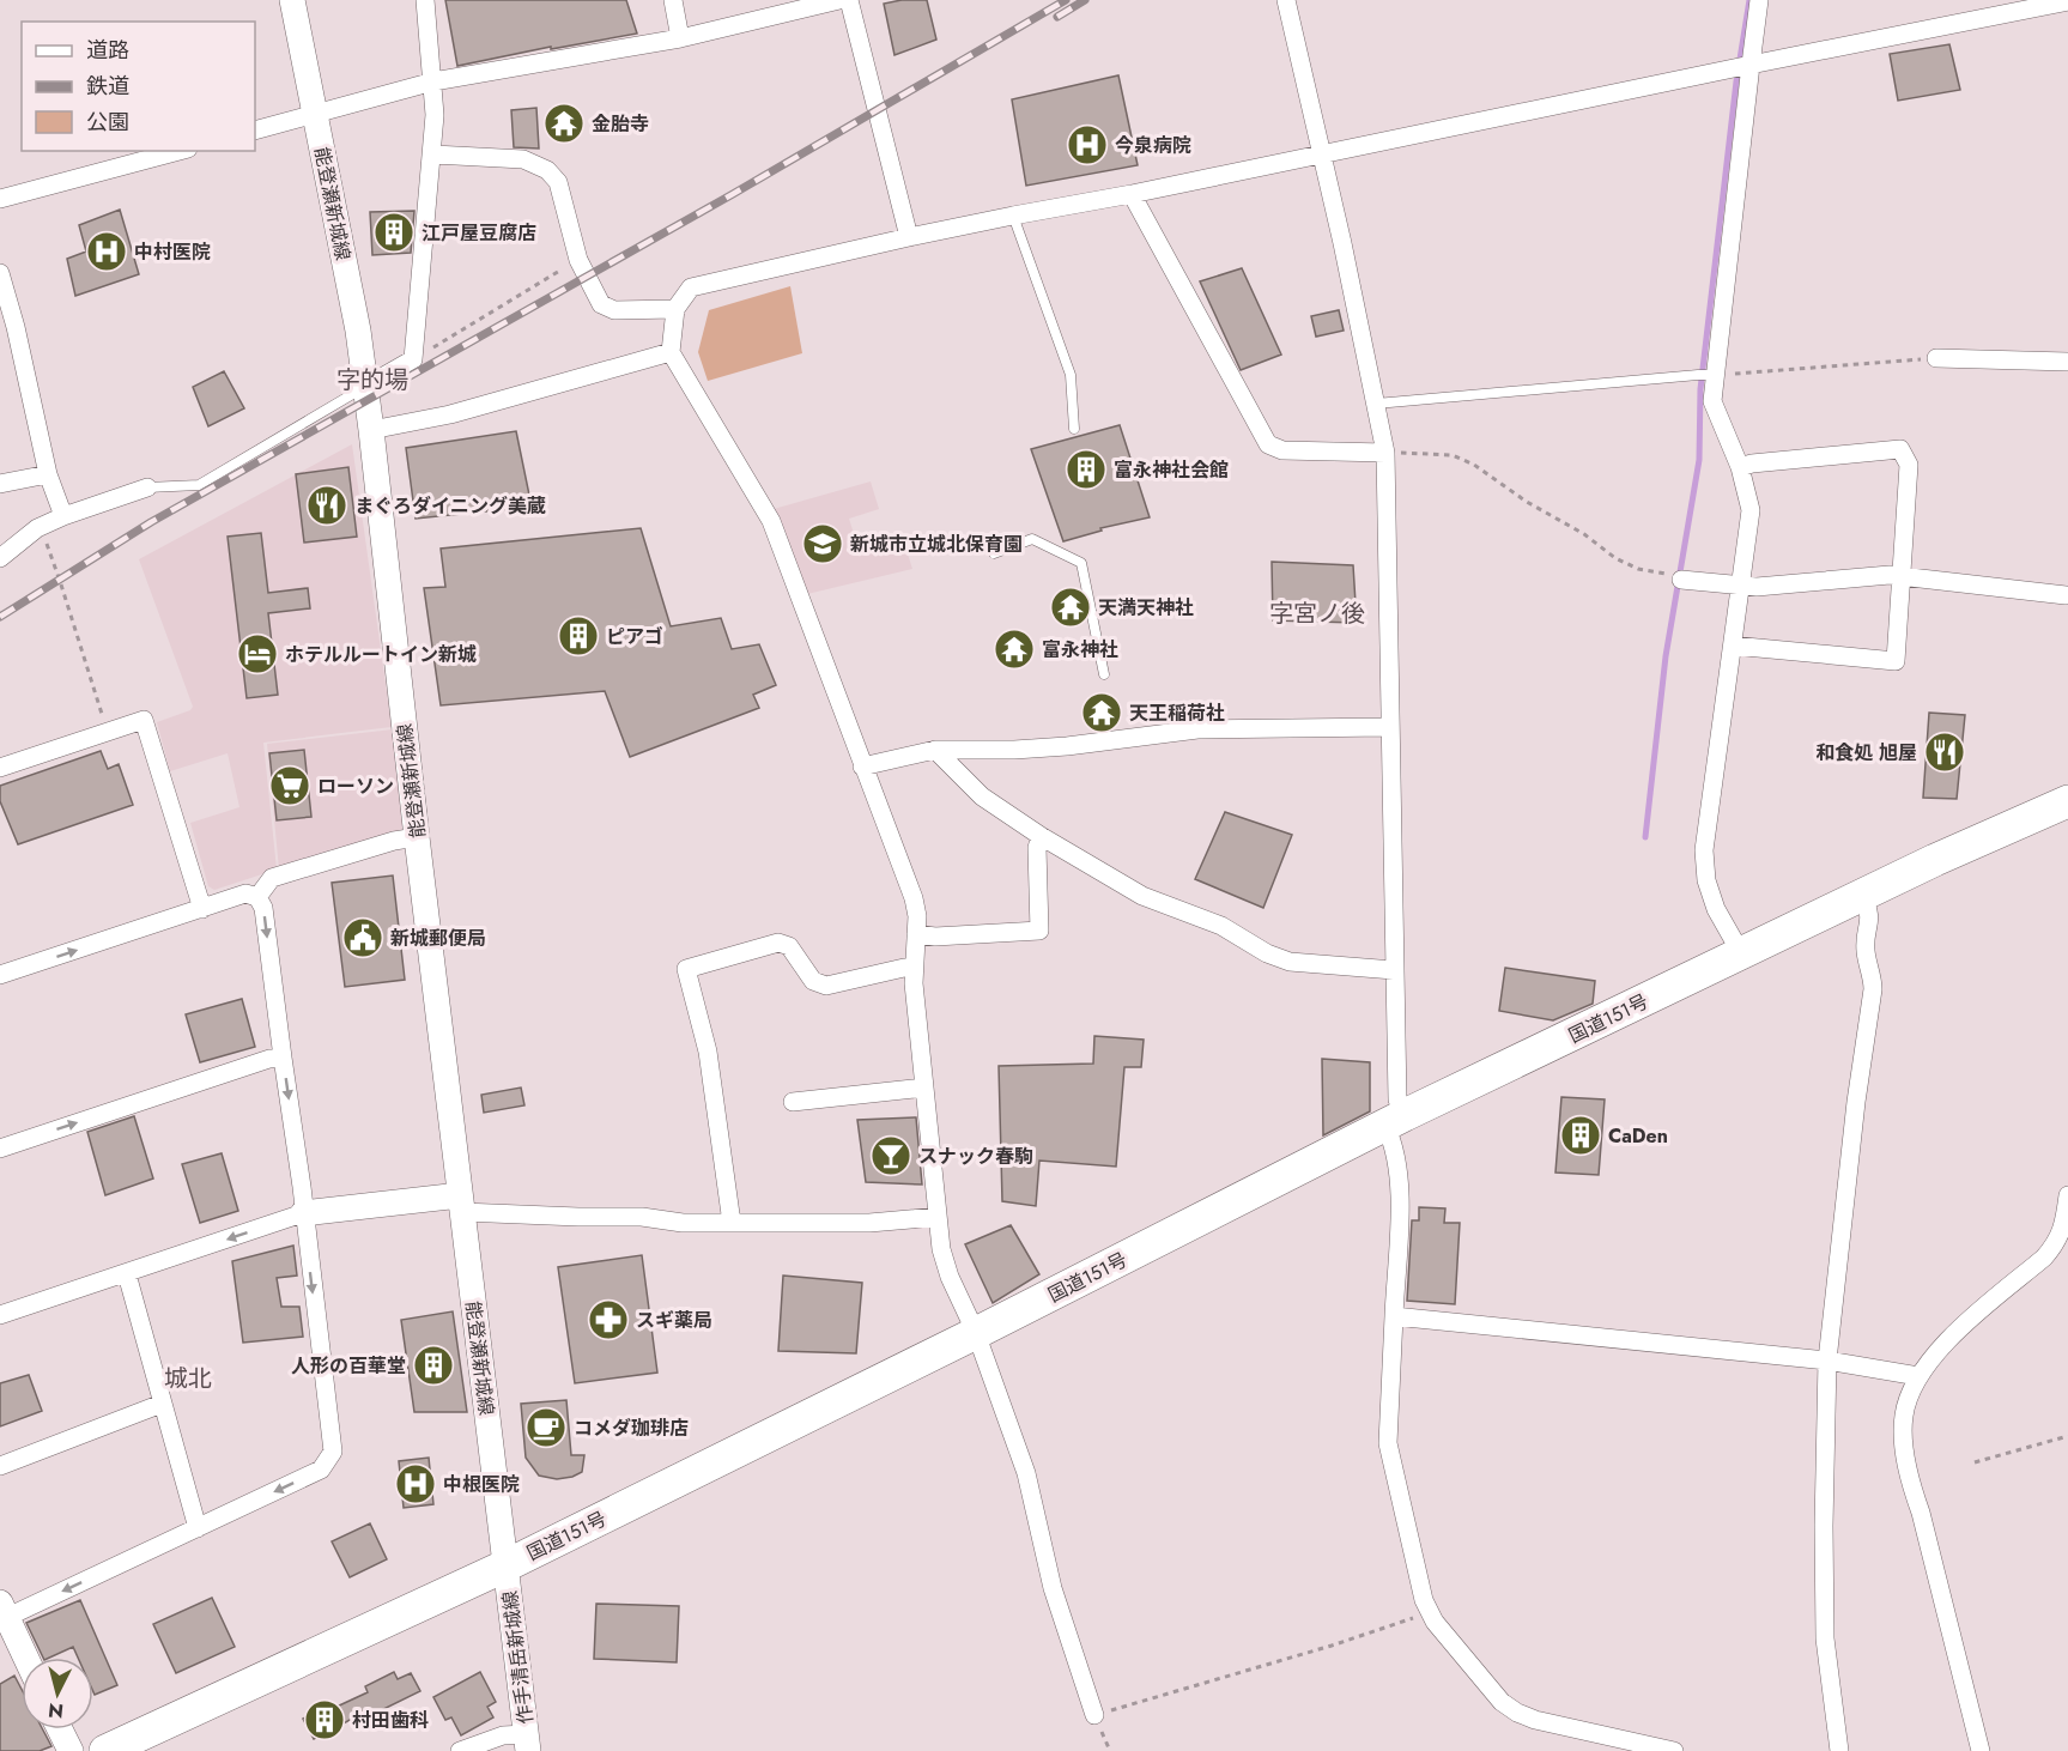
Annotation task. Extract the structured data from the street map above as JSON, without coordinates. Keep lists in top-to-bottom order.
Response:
{
  "streets": {
    "highway": ["国道151号"],
    "main road": ["能登瀬新城線", "作手清岳新城線"]
  },
  "crossings": [
    ["能登瀬新城線", "国道151号"],
    ["能登瀬新城線", "作手清岳新城線"],
    ["国道151号", "作手清岳新城線"]
  ],
  "districts": ["字的場", "字宮ノ後", "城北"],
  "places": {
    "temple": [
      "金胎寺",
      "天満天神社",
      "富永神社",
      "天王稲荷社"
    ],
    "hospital": ["今泉病院", "中村医院", "中根医院"],
    "building": [
      "江戸屋豆腐店",
      "富永神社会館",
      "ピアゴ",
      "CaDen",
      "人形の百華堂",
      "村田歯科"
    ],
    "restaurant": ["まぐろダイニング美蔵", "和食処 旭屋"],
    "school or university": ["新城市立城北保育園"],
    "hotel": ["ホテルルートイン新城"],
    "supermarket": ["ローソン"],
    "public building": ["新城郵便局"],
    "bar": ["スナック春駒"],
    "pharmacy": ["スギ薬局"],
    "cafe": ["コメダ珈琲店"]
  },
  "legend": ["道路", "鉄道", "公園"],
  "north": "bottom"
}
